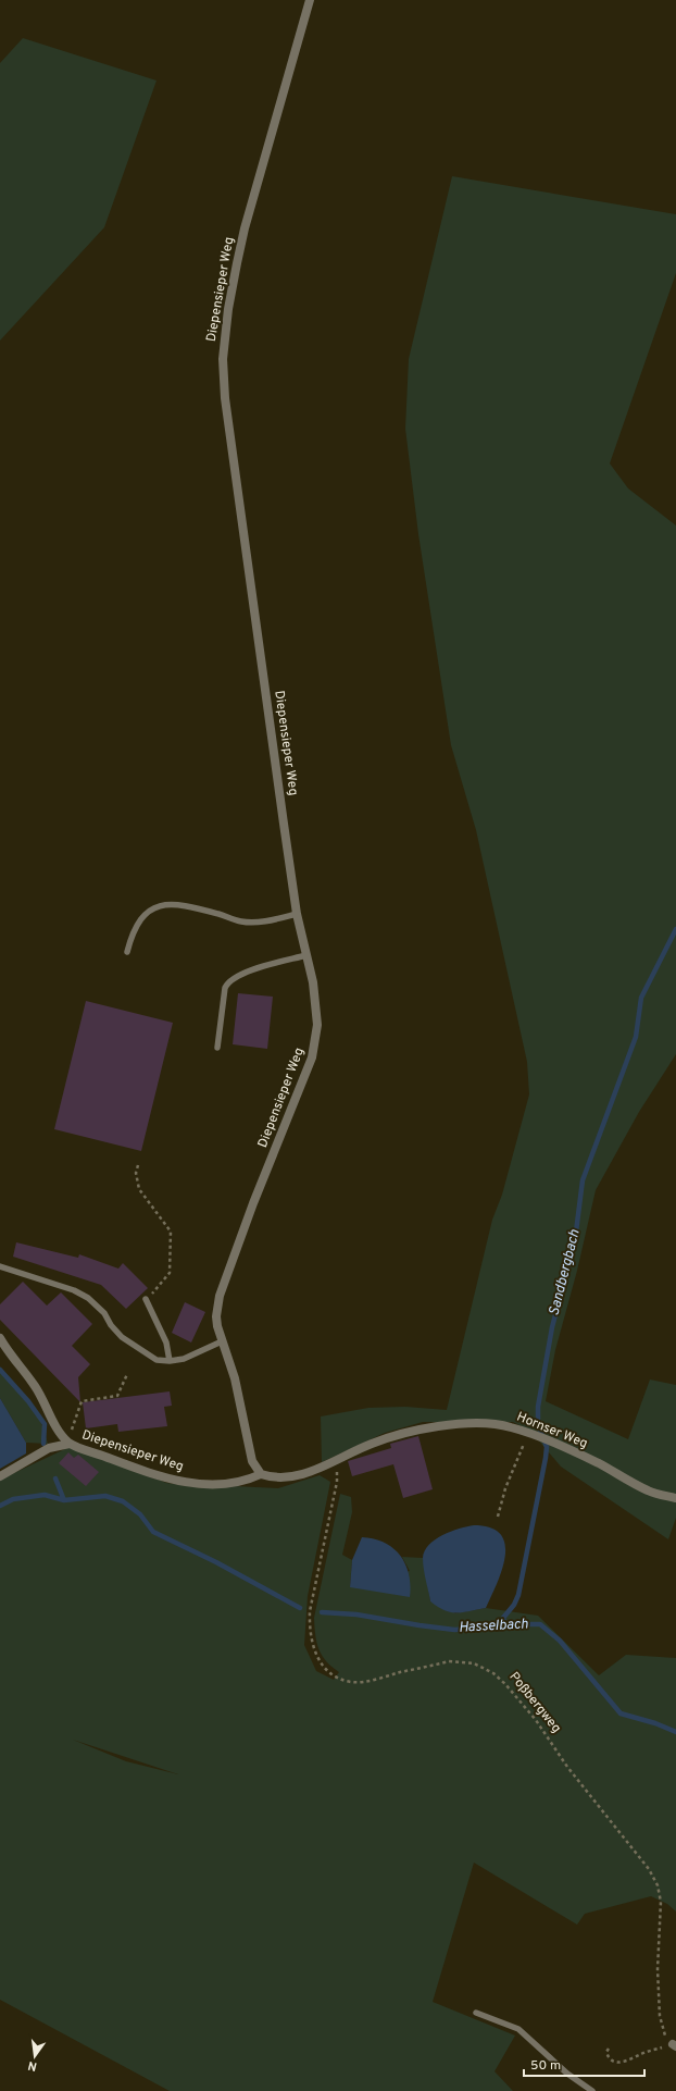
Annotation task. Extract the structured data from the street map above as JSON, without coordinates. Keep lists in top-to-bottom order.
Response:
{
  "streets": {
    "street": ["Diepensieper Weg", "Hornser Weg"],
    "path": ["Poßbergweg"]
  },
  "crossings": [
    ["Hornser Weg", "Poßbergweg"]
  ],
  "water": ["Sandbergbach", "Hasselbach"],
  "scale_bar": "50 m",
  "north": "bottom"
}
